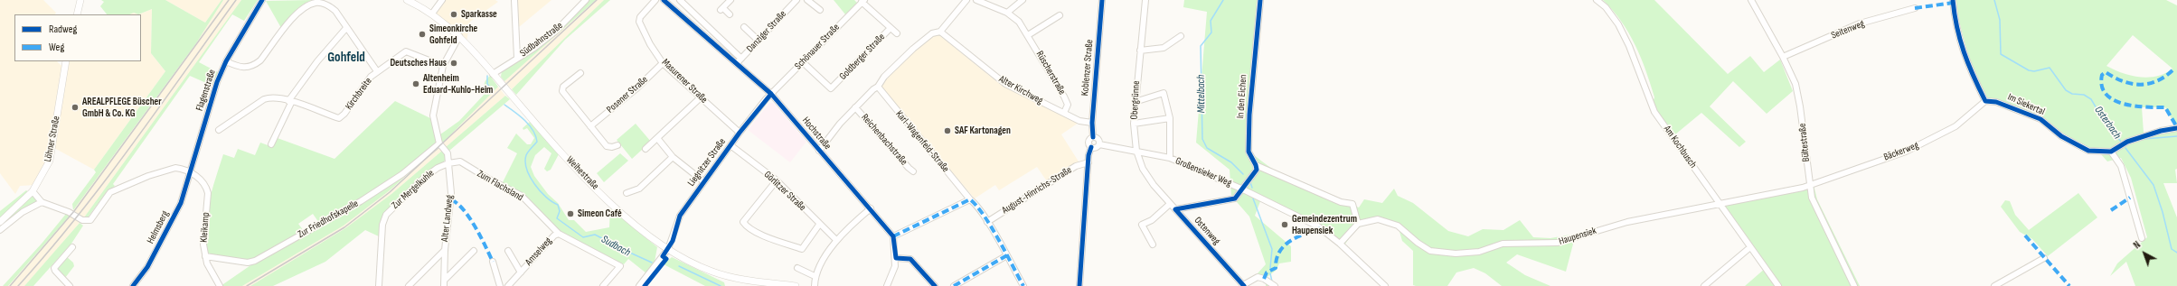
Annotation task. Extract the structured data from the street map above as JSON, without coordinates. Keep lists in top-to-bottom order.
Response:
{
  "streets": {
    "main road": ["Löhner Straße", "Weihestraße"],
    "street": [
      "Seitenweg",
      "Danziger Straße",
      "Südbahnstraße",
      "Schönauer Straße",
      "Goldberger Straße",
      "Koblenzer Straße",
      "Rüscherstraße",
      "Masurener Straße",
      "Flagenstraße",
      "Alter Kirchweg",
      "Kirchbreite",
      "Posener Straße",
      "In den Eichen",
      "Obergrünne",
      "Im Siekertal",
      "Hochstraße",
      "Reichenbachstraße",
      "Karl-Wagenfeld-Straße",
      "Bültestraße",
      "Am Kochbusch",
      "Bäckerweg",
      "Liegnitzer Straße",
      "Großensieker Weg",
      "Zum Flachsland",
      "Zur Mergelkuhle",
      "August-Hinrichs-Straße",
      "Görlitzer Straße",
      "Alter Landweg",
      "Zur Friedhofskapelle",
      "Helmsberg",
      "Kleikamp",
      "Ostenweg",
      "Haupensiek",
      "Amselweg"
    ]
  },
  "crossings": [
    ["Seitenweg", "Bültestraße"],
    ["Danziger Straße", "Hochstraße"],
    ["Südbahnstraße", "Weihestraße"],
    ["Schönauer Straße", "Goldberger Straße"],
    ["Schönauer Straße", "Hochstraße"],
    ["Schönauer Straße", "Liegnitzer Straße"],
    ["Koblenzer Straße", "Alter Kirchweg"],
    ["Koblenzer Straße", "Großensieker Weg"],
    ["Rüscherstraße", "Alter Kirchweg"],
    ["Masurener Straße", "Posener Straße"],
    ["Masurener Straße", "Liegnitzer Straße"],
    ["Flagenstraße", "Helmsberg"],
    ["Flagenstraße", "Kleikamp"],
    ["Kirchbreite", "Alter Landweg"],
    ["Obergrünne", "Großensieker Weg"],
    ["Obergrünne", "Ostenweg"],
    ["Im Siekertal", "Bäckerweg"],
    ["Hochstraße", "Liegnitzer Straße"],
    ["Karl-Wagenfeld-Straße", "August-Hinrichs-Straße"],
    ["Bültestraße", "Bäckerweg"],
    ["Bültestraße", "Haupensiek"],
    ["Am Kochbusch", "Haupensiek"],
    ["Bäckerweg", "Haupensiek"],
    ["Liegnitzer Straße", "Weihestraße"],
    ["Liegnitzer Straße", "Görlitzer Straße"],
    ["Großensieker Weg", "Ostenweg"],
    ["Weihestraße", "Alter Landweg"],
    ["Zum Flachsland", "Zur Mergelkuhle"],
    ["Zum Flachsland", "Alter Landweg"],
    ["Zum Flachsland", "Amselweg"],
    ["Zur Mergelkuhle", "Alter Landweg"],
    ["Alter Landweg", "Zur Friedhofskapelle"],
    ["Zur Friedhofskapelle", "Kleikamp"],
    ["Helmsberg", "Kleikamp"]
  ],
  "districts": ["Gohfeld"],
  "water": ["Mittelbach", "Osterbach", "Sudbach"],
  "places": [
    "Sparkasse",
    "Simeonkirche Gohfeld",
    "Deutsches Haus",
    "Altenheim Eduard-Kuhlo-Heim",
    "AREALPFLEGE Büscher GmbH & Co. KG",
    "SAF Kartonagen",
    "Simeon Café",
    "Gemeindezentrum Haupensiek"
  ],
  "legend": ["Radweg", "Weg"],
  "north": "top left"
}
